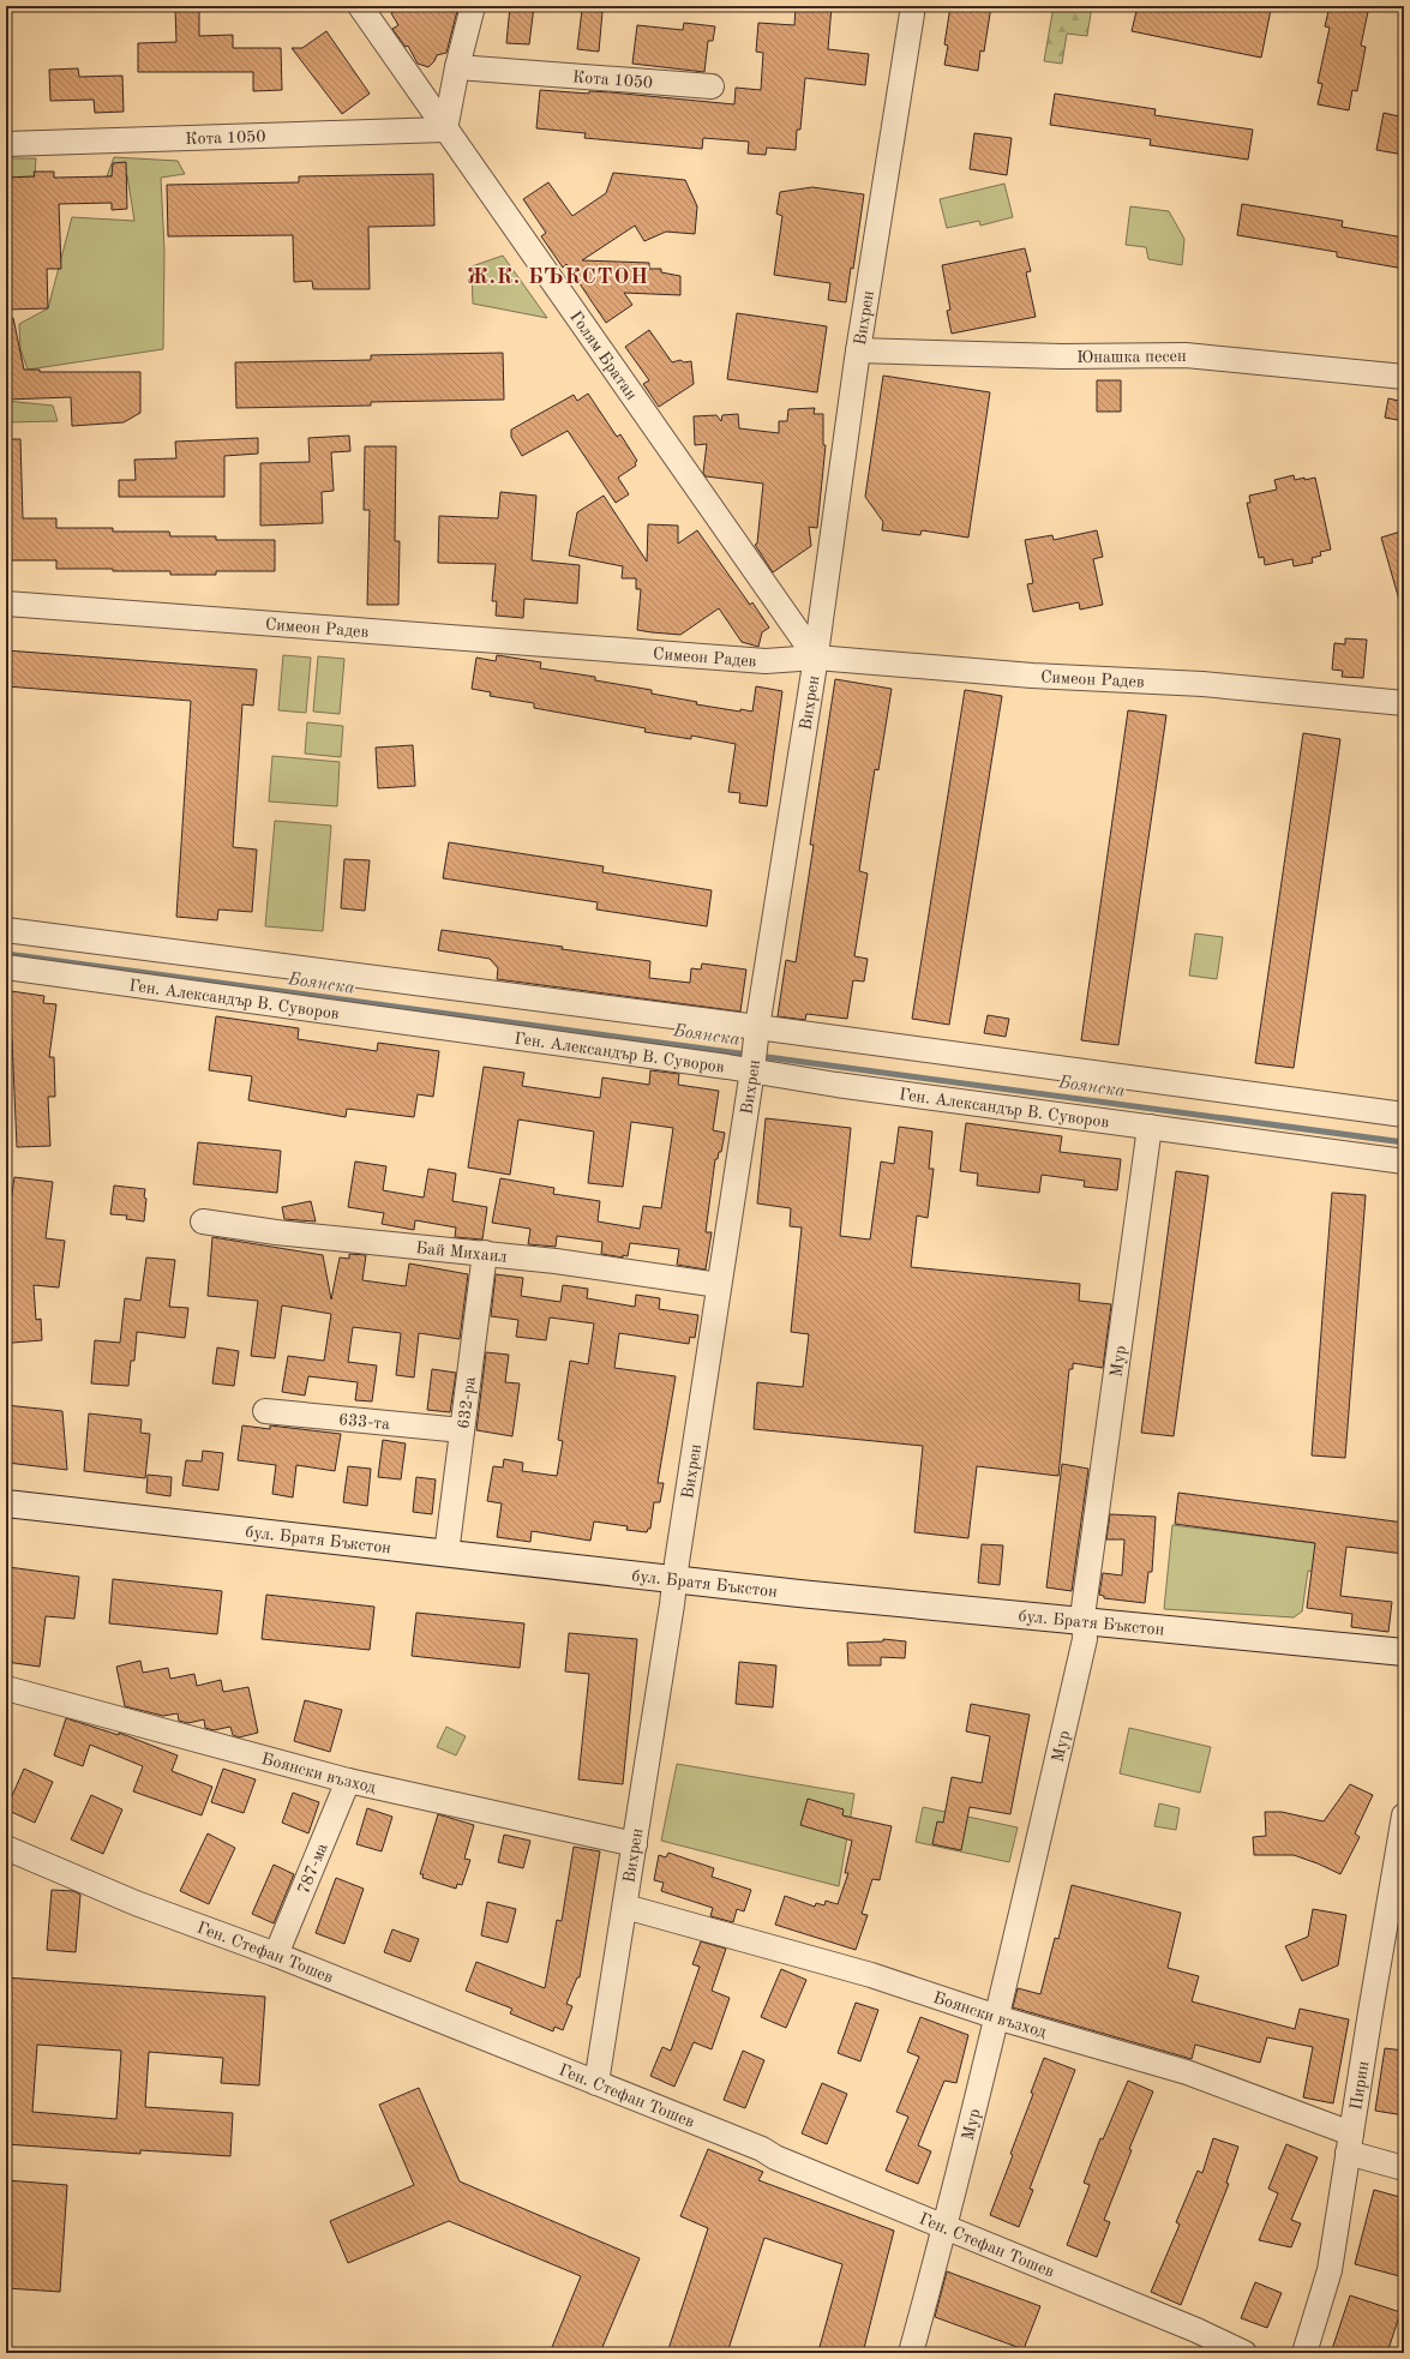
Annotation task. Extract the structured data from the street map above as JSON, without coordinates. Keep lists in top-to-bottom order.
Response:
{
  "streets": {
    "street": [
      "Кота 1050",
      "Вихрен",
      "Голям Братан",
      "Юнашка песен",
      "Симеон Радев",
      "Ген. Александър В. Суворов",
      "Бай Михаил",
      "Мур",
      "632-ра",
      "633-та",
      "бул. Братя Бъкстон",
      "Боянски възход",
      "787-ма",
      "Ген. Стефан Тошев",
      "Пирин"
    ]
  },
  "crossings": [
    ["Кота 1050", "Голям Братан"],
    ["Вихрен", "Голям Братан"],
    ["Вихрен", "Юнашка песен"],
    ["Вихрен", "Симеон Радев"],
    ["Вихрен", "Ген. Александър В. Суворов"],
    ["Вихрен", "Бай Михаил"],
    ["Вихрен", "бул. Братя Бъкстон"],
    ["Вихрен", "Боянски възход"],
    ["Вихрен", "Ген. Стефан Тошев"],
    ["Голям Братан", "Симеон Радев"],
    ["Ген. Александър В. Суворов", "Мур"],
    ["Бай Михаил", "632-ра"],
    ["Мур", "бул. Братя Бъкстон"],
    ["Мур", "Боянски възход"],
    ["Мур", "Ген. Стефан Тошев"],
    ["632-ра", "633-та"],
    ["632-ра", "бул. Братя Бъкстон"],
    ["Боянски възход", "787-ма"],
    ["Боянски възход", "Пирин"],
    ["787-ма", "Ген. Стефан Тошев"]
  ],
  "districts": ["Ж.К. БЪКСТОН"],
  "water": ["Боянска"]
}
